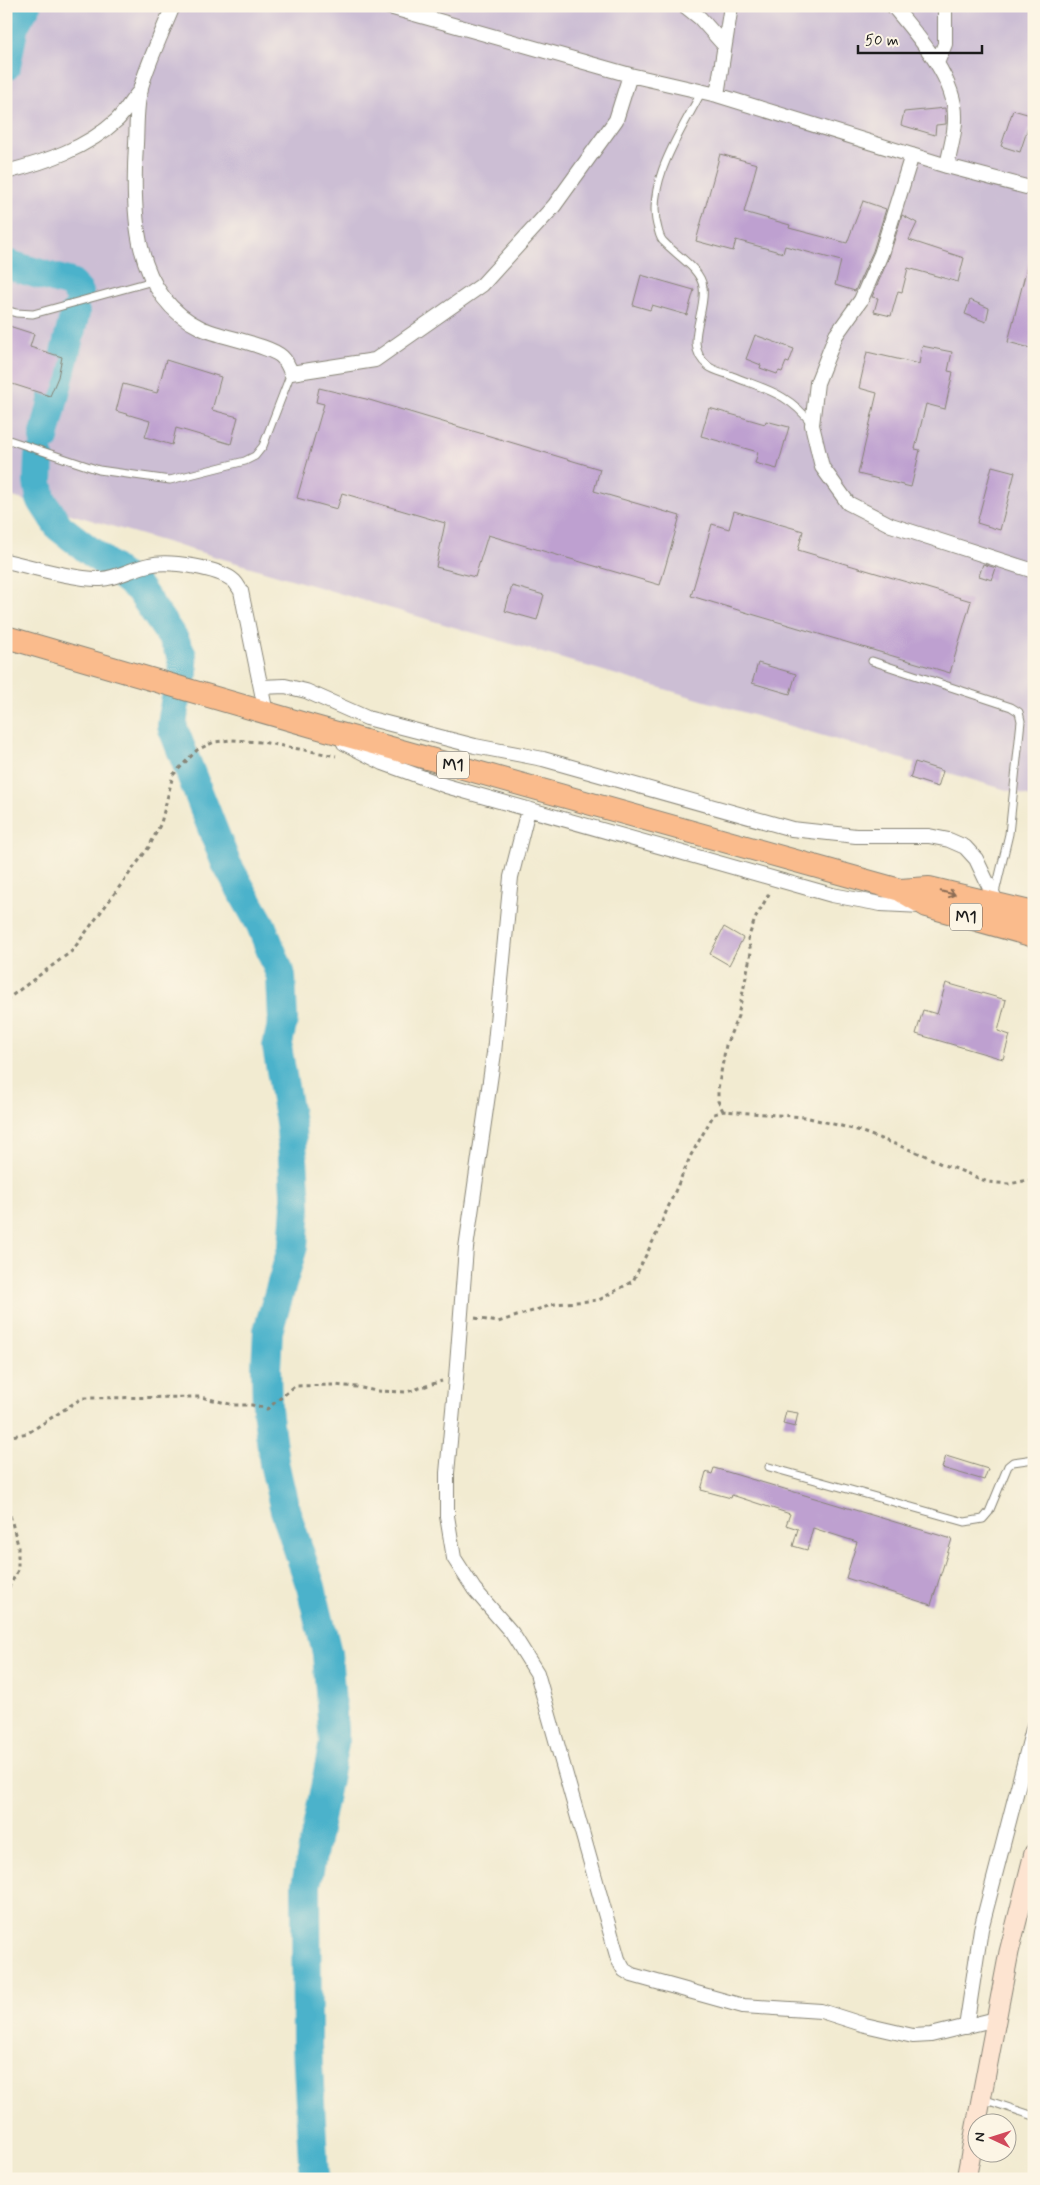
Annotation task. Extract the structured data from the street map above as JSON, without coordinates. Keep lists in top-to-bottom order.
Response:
{
  "streets": {
    "highway": ["M1"]
  },
  "scale_bar": "50 m",
  "north": "left"
}
